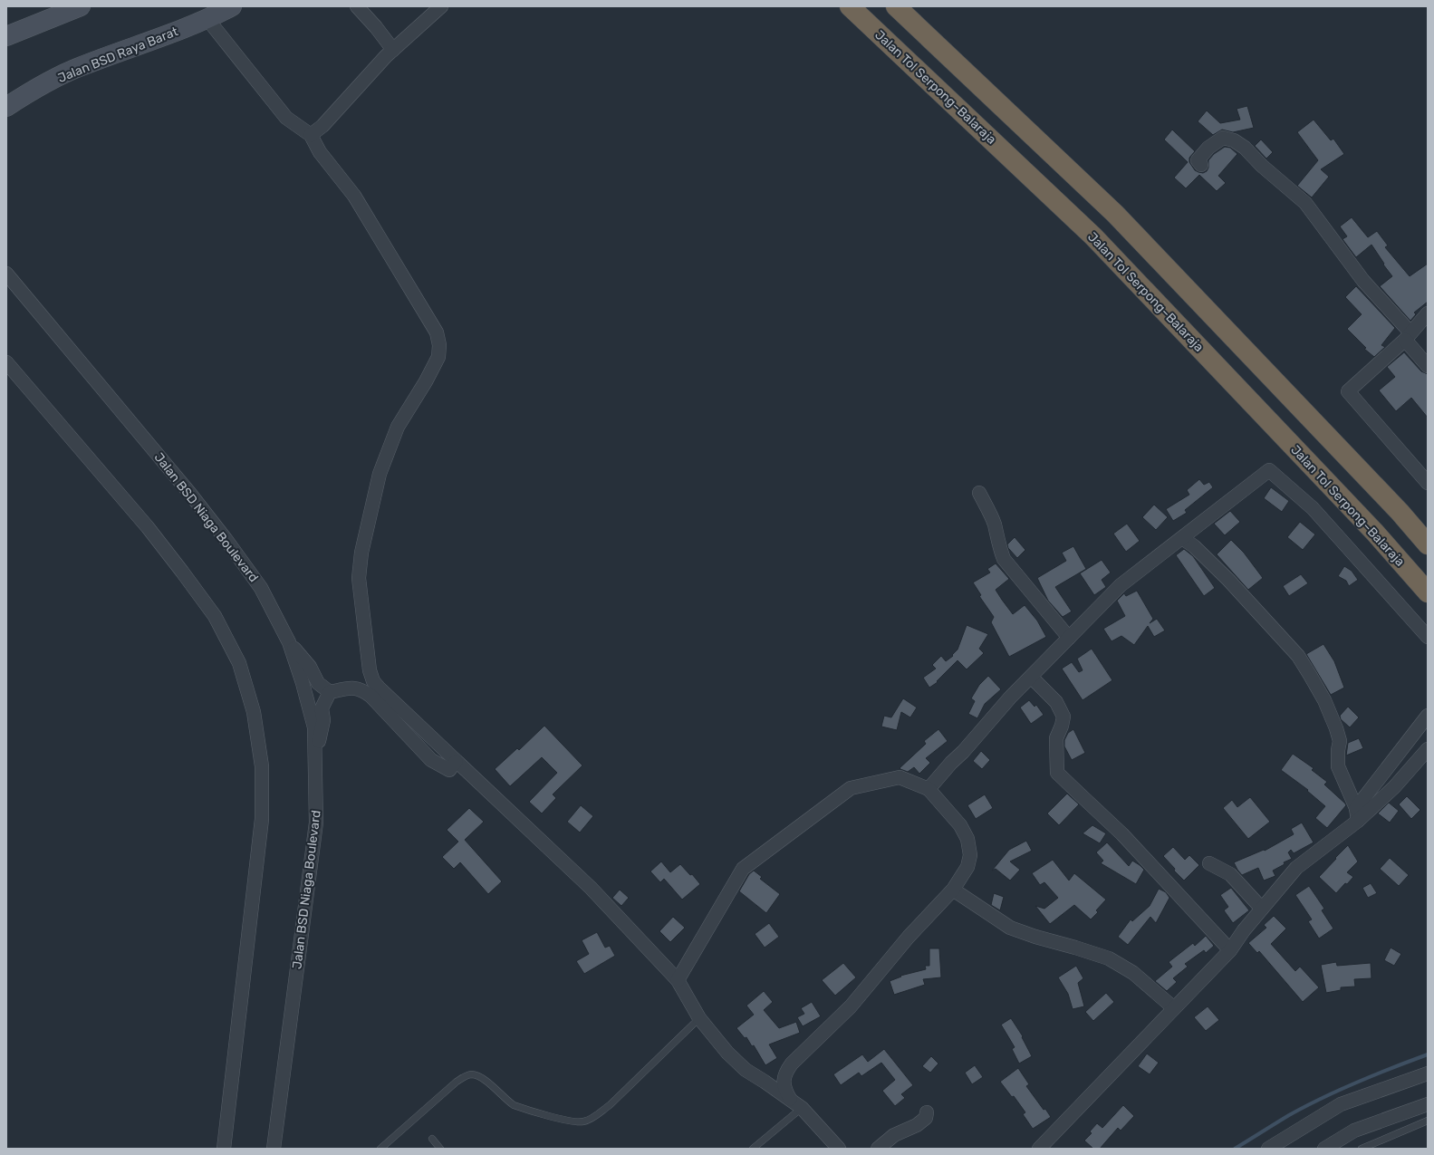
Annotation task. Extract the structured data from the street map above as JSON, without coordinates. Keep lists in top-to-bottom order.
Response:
{
  "streets": {
    "highway": ["Jalan Tol Serpong–Balaraja"],
    "main road": ["Jalan BSD Raya Barat"],
    "street": ["Jalan BSD Niaga Boulevard"]
  }
}
